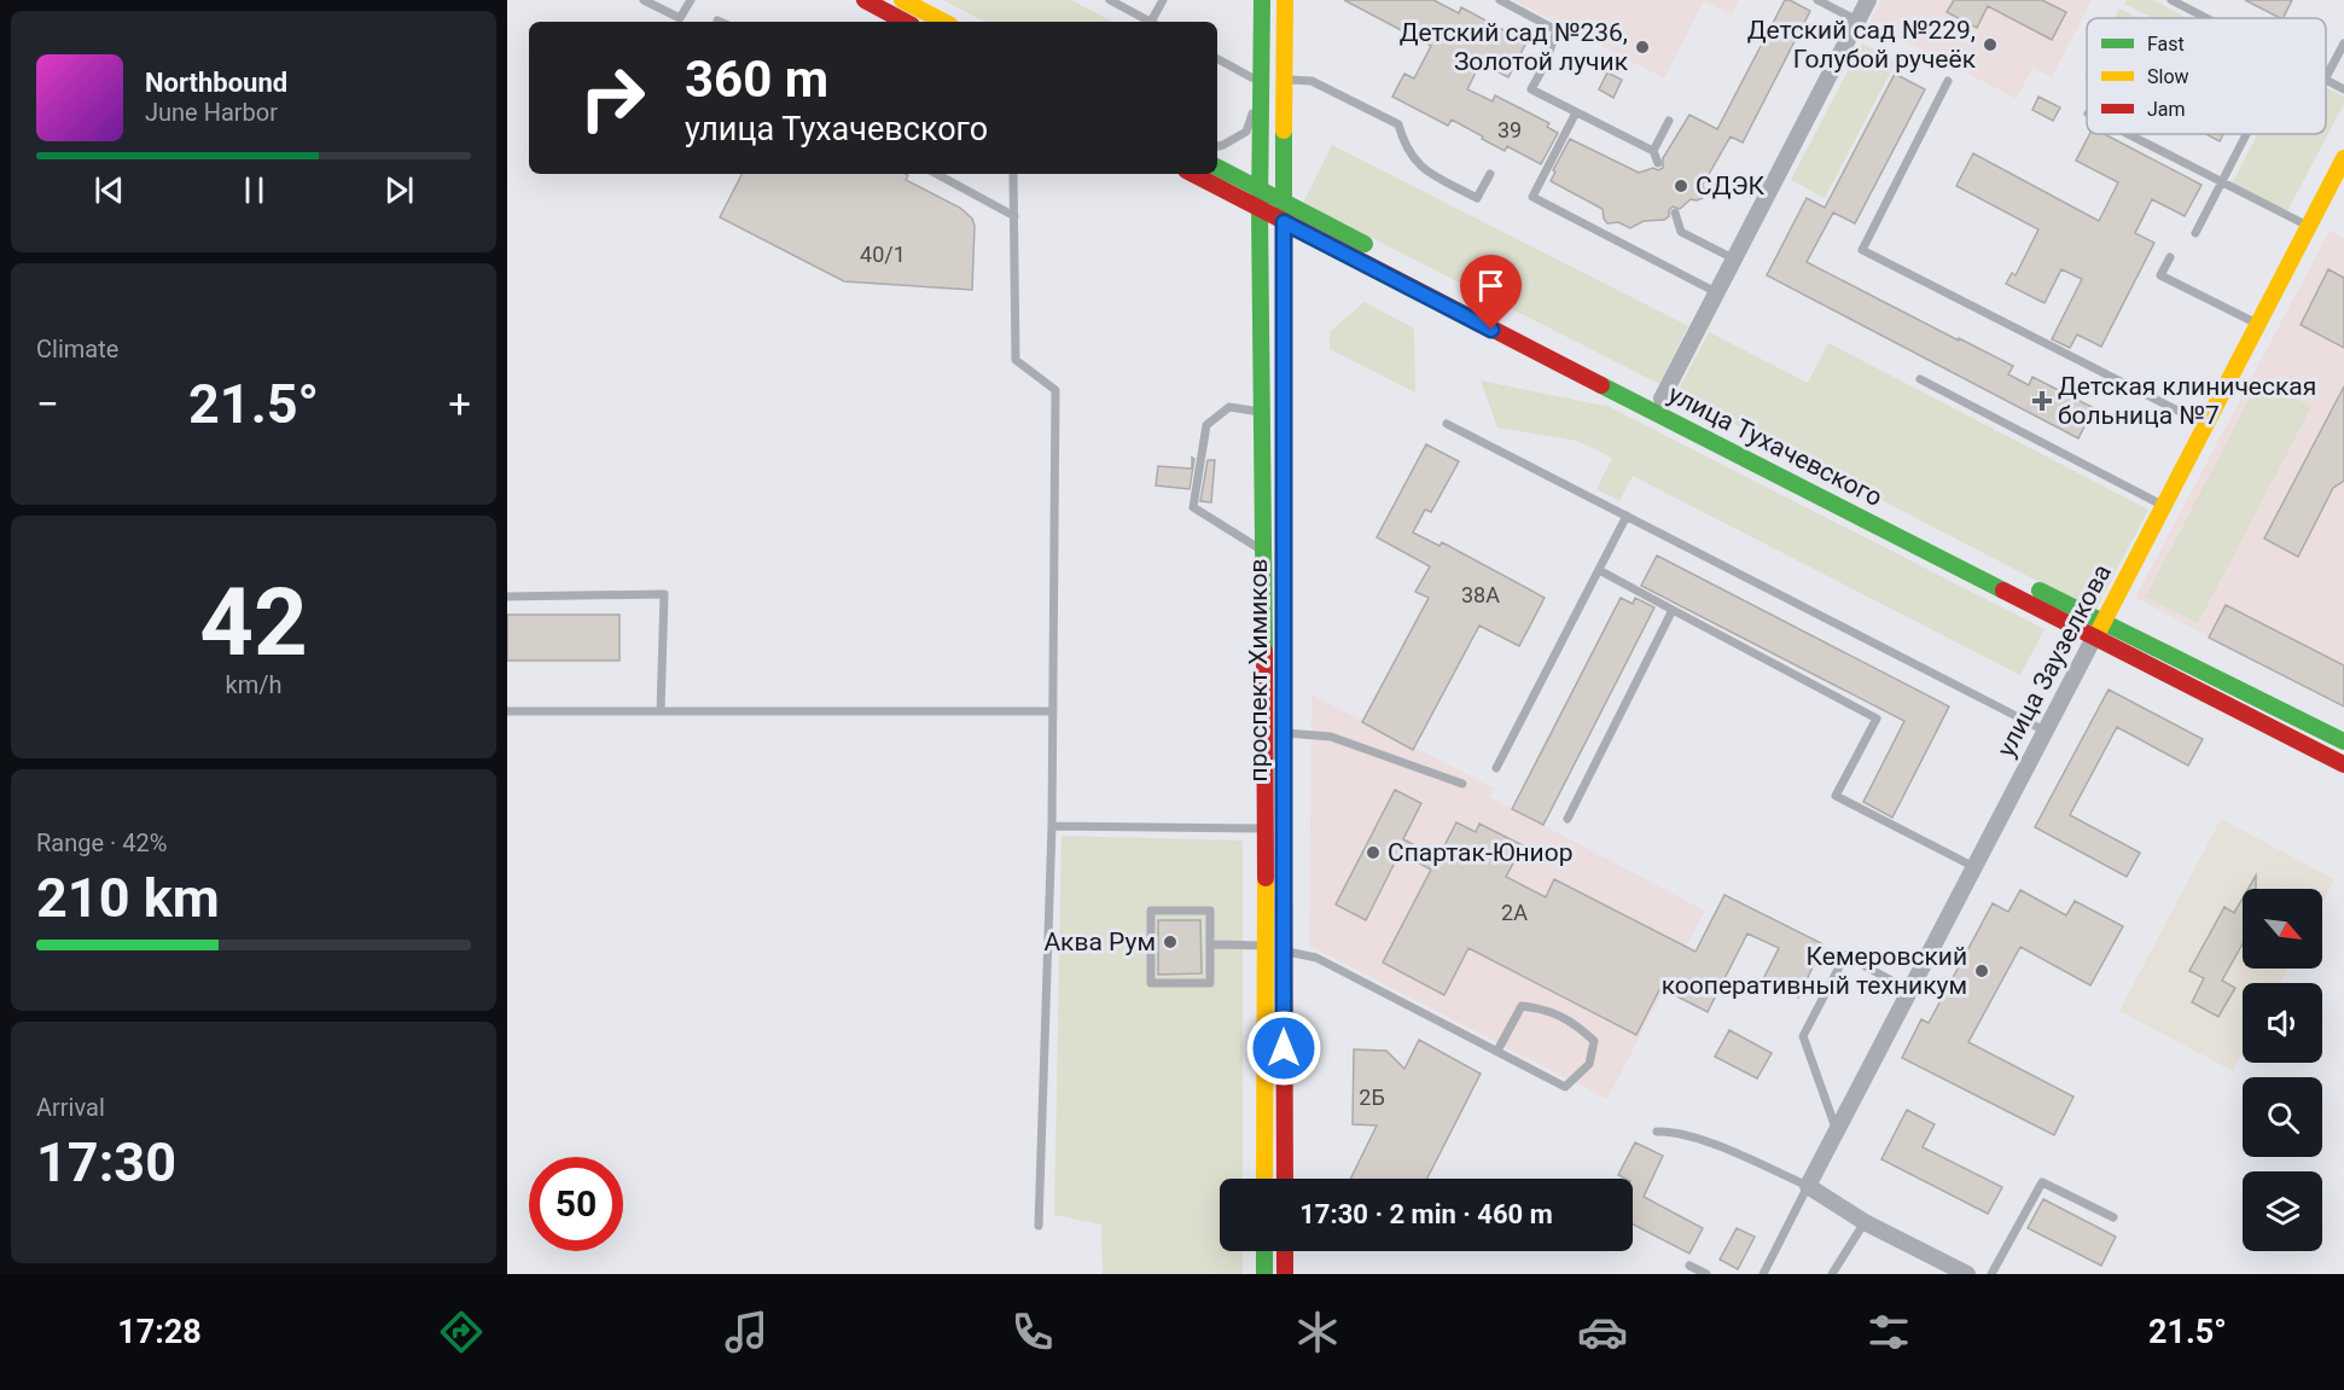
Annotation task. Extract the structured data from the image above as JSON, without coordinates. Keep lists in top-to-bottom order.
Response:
{
  "streets": {
    "main road": ["улица Тухачевского", "улица Заузелкова", "проспект Химиков"]
  },
  "crossings": [
    ["улица Тухачевского", "улица Заузелкова"],
    ["улица Тухачевского", "проспект Химиков"]
  ],
  "places": {
    "other": [
      "Детский сад №229, Голубой ручеёк",
      "Детский сад №236, Золотой лучик",
      "СДЭК",
      "Спартак-Юниор",
      "Аква Рум",
      "Кемеровский кооперативный техникум"
    ],
    "health": ["Детская клиническая больница №7"]
  },
  "house_numbers": [
    "39",
    "40/1",
    "38А",
    "2А",
    "2Б"
  ],
  "legend": ["Fast", "Slow", "Jam"],
  "north": "bottom right",
  "page": {
    "turn": ["360 m", "улица Тухачевского"],
    "song": ["Northbound", "June Harbor"],
    "tile": [
      "Climate",
      ["42", "km/h"],
      ["Range · 42%", "210 km"],
      ["Arrival", "17:30"]
    ],
    "heat": ["−", "21.5°", "+"],
    "limit": "50",
    "trip": "17:30 · 2 min · 460 m",
    "tabs": ["17:28", "21.5°"]
  }
}
